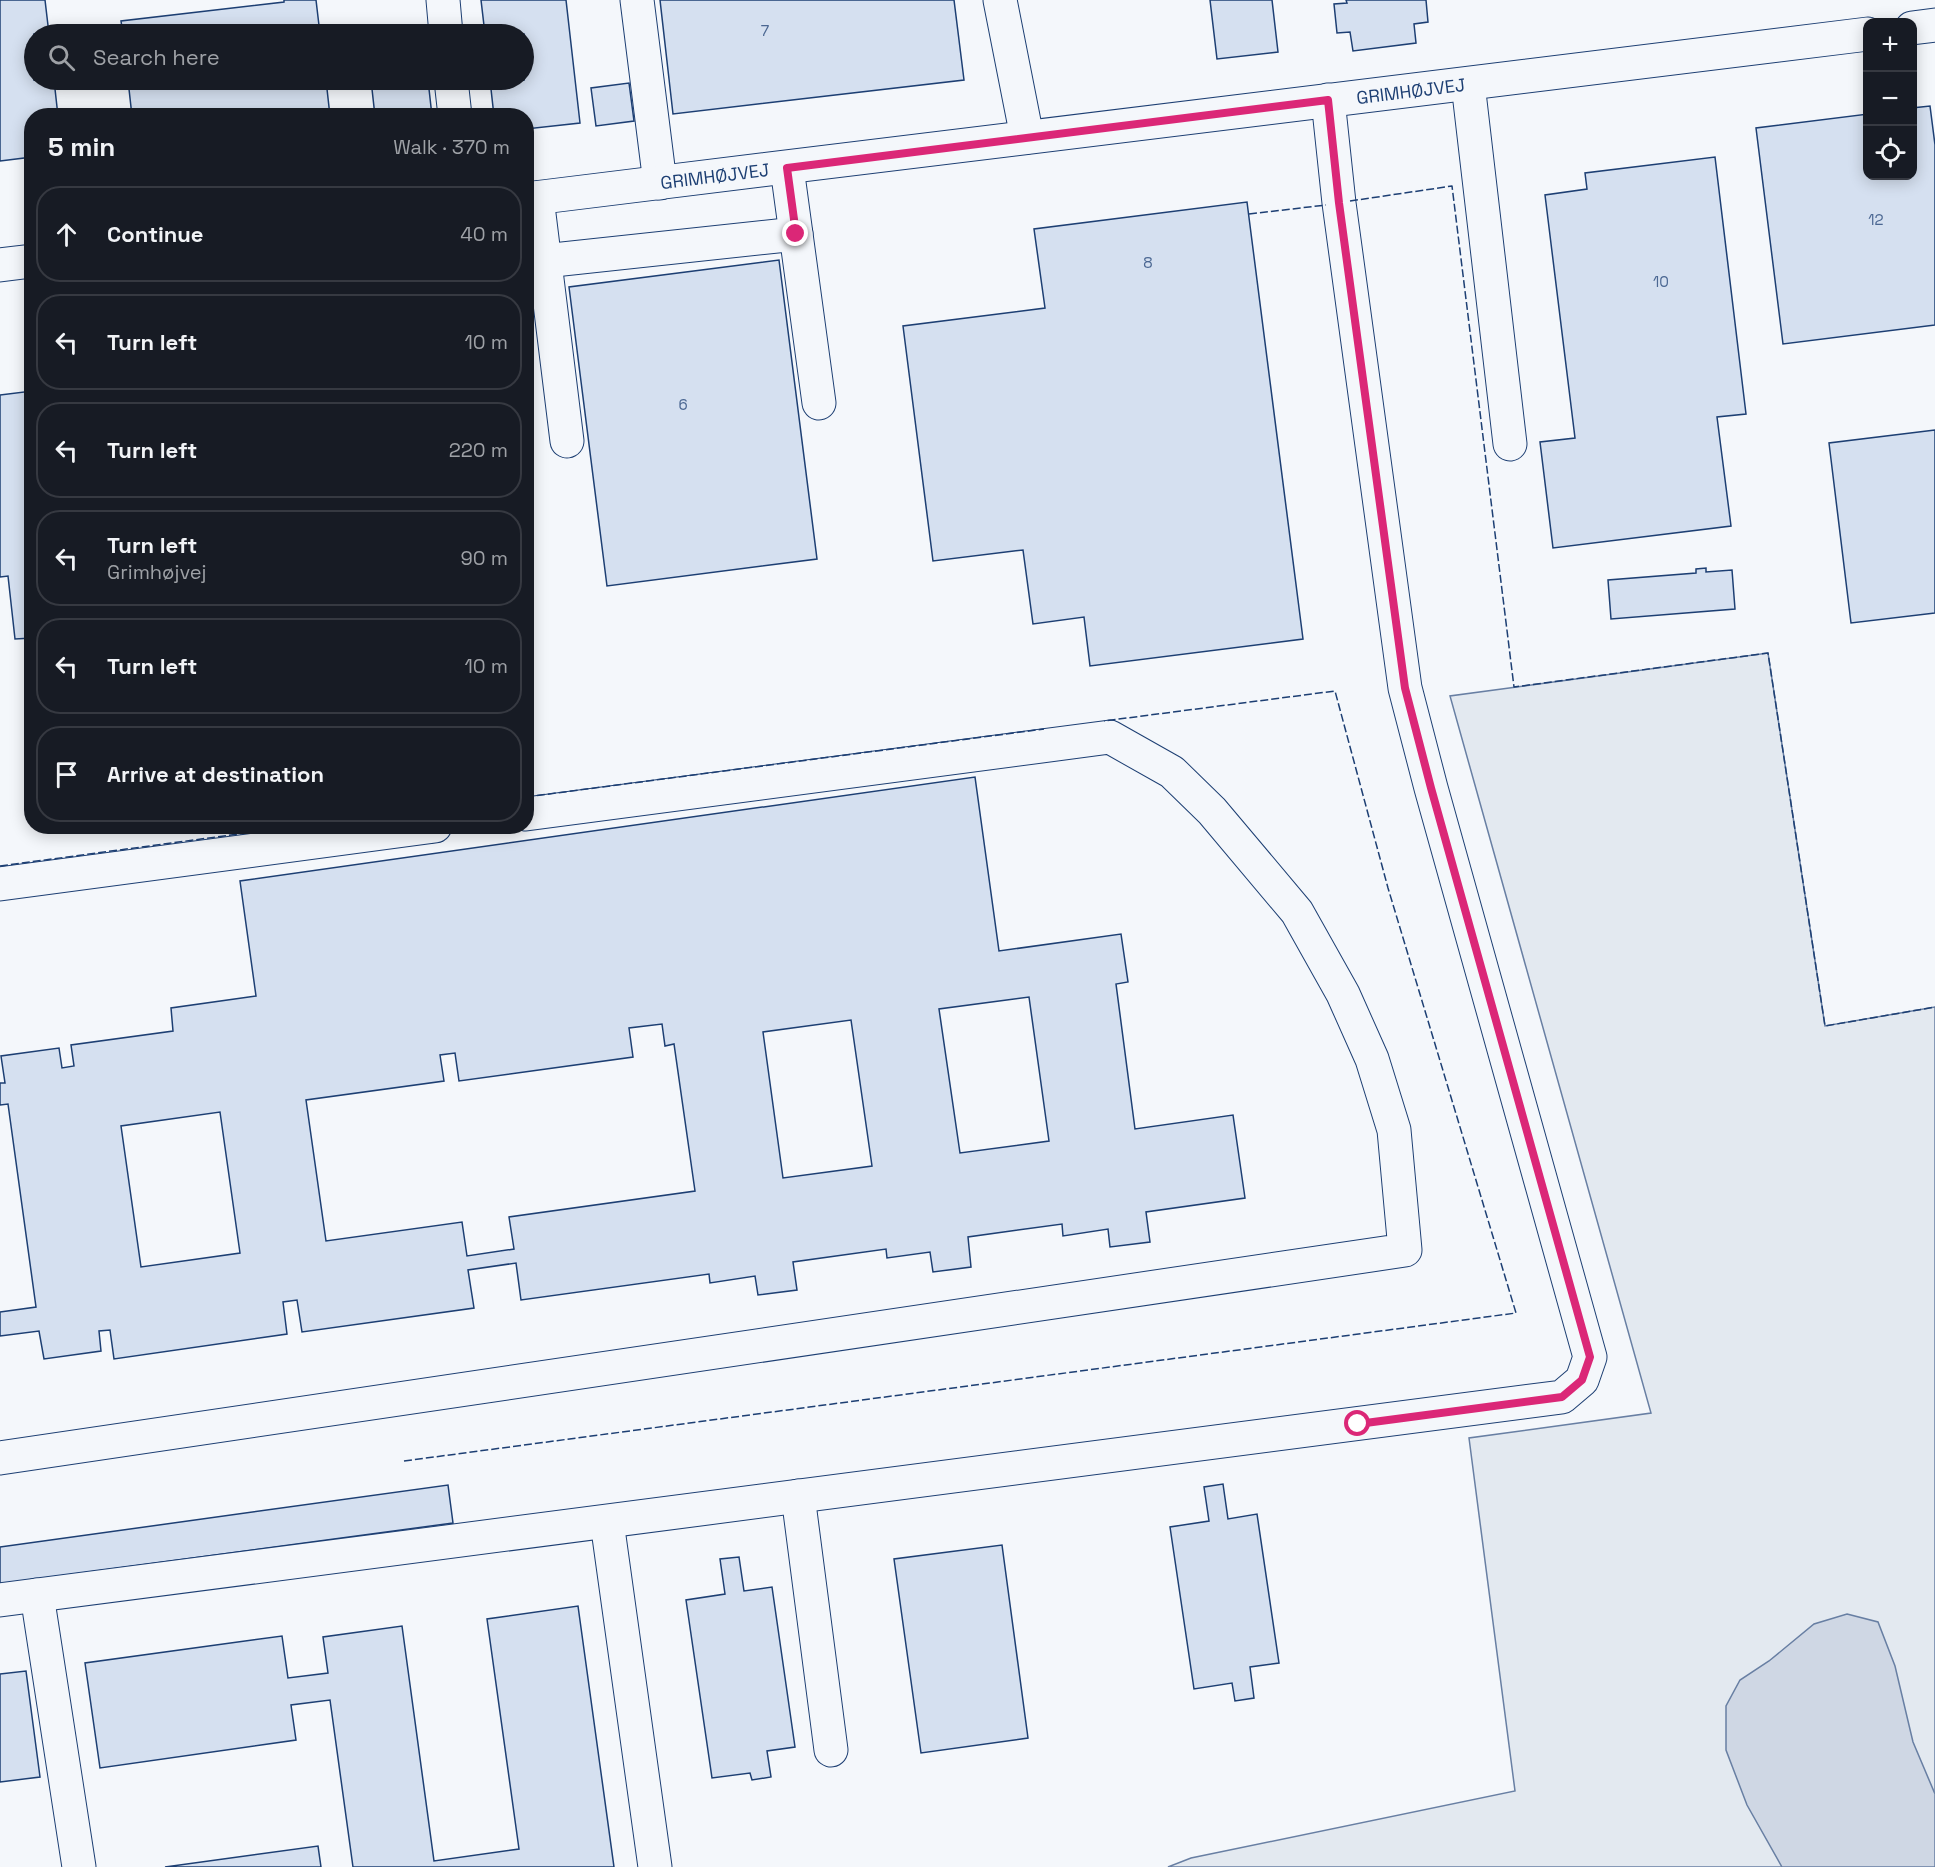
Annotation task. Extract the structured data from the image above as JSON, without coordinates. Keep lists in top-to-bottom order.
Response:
{
  "streets": {
    "street": ["GRIMHØJVEJ"]
  },
  "house_numbers": [
    "7",
    "12",
    "8",
    "10",
    "6"
  ],
  "page": {
    "map_buttons": ["+", "−"],
    "search": "Search here",
    "heading": ["5 min", "Walk · 370 m"],
    "list": [
      ["Continue", "40 m"],
      ["Turn left", "10 m"],
      ["Turn left", "220 m"],
      ["Turn left", "Grimhøjvej", "90 m"],
      ["Turn left", "10 m"],
      "Arrive at destination"
    ]
  }
}
